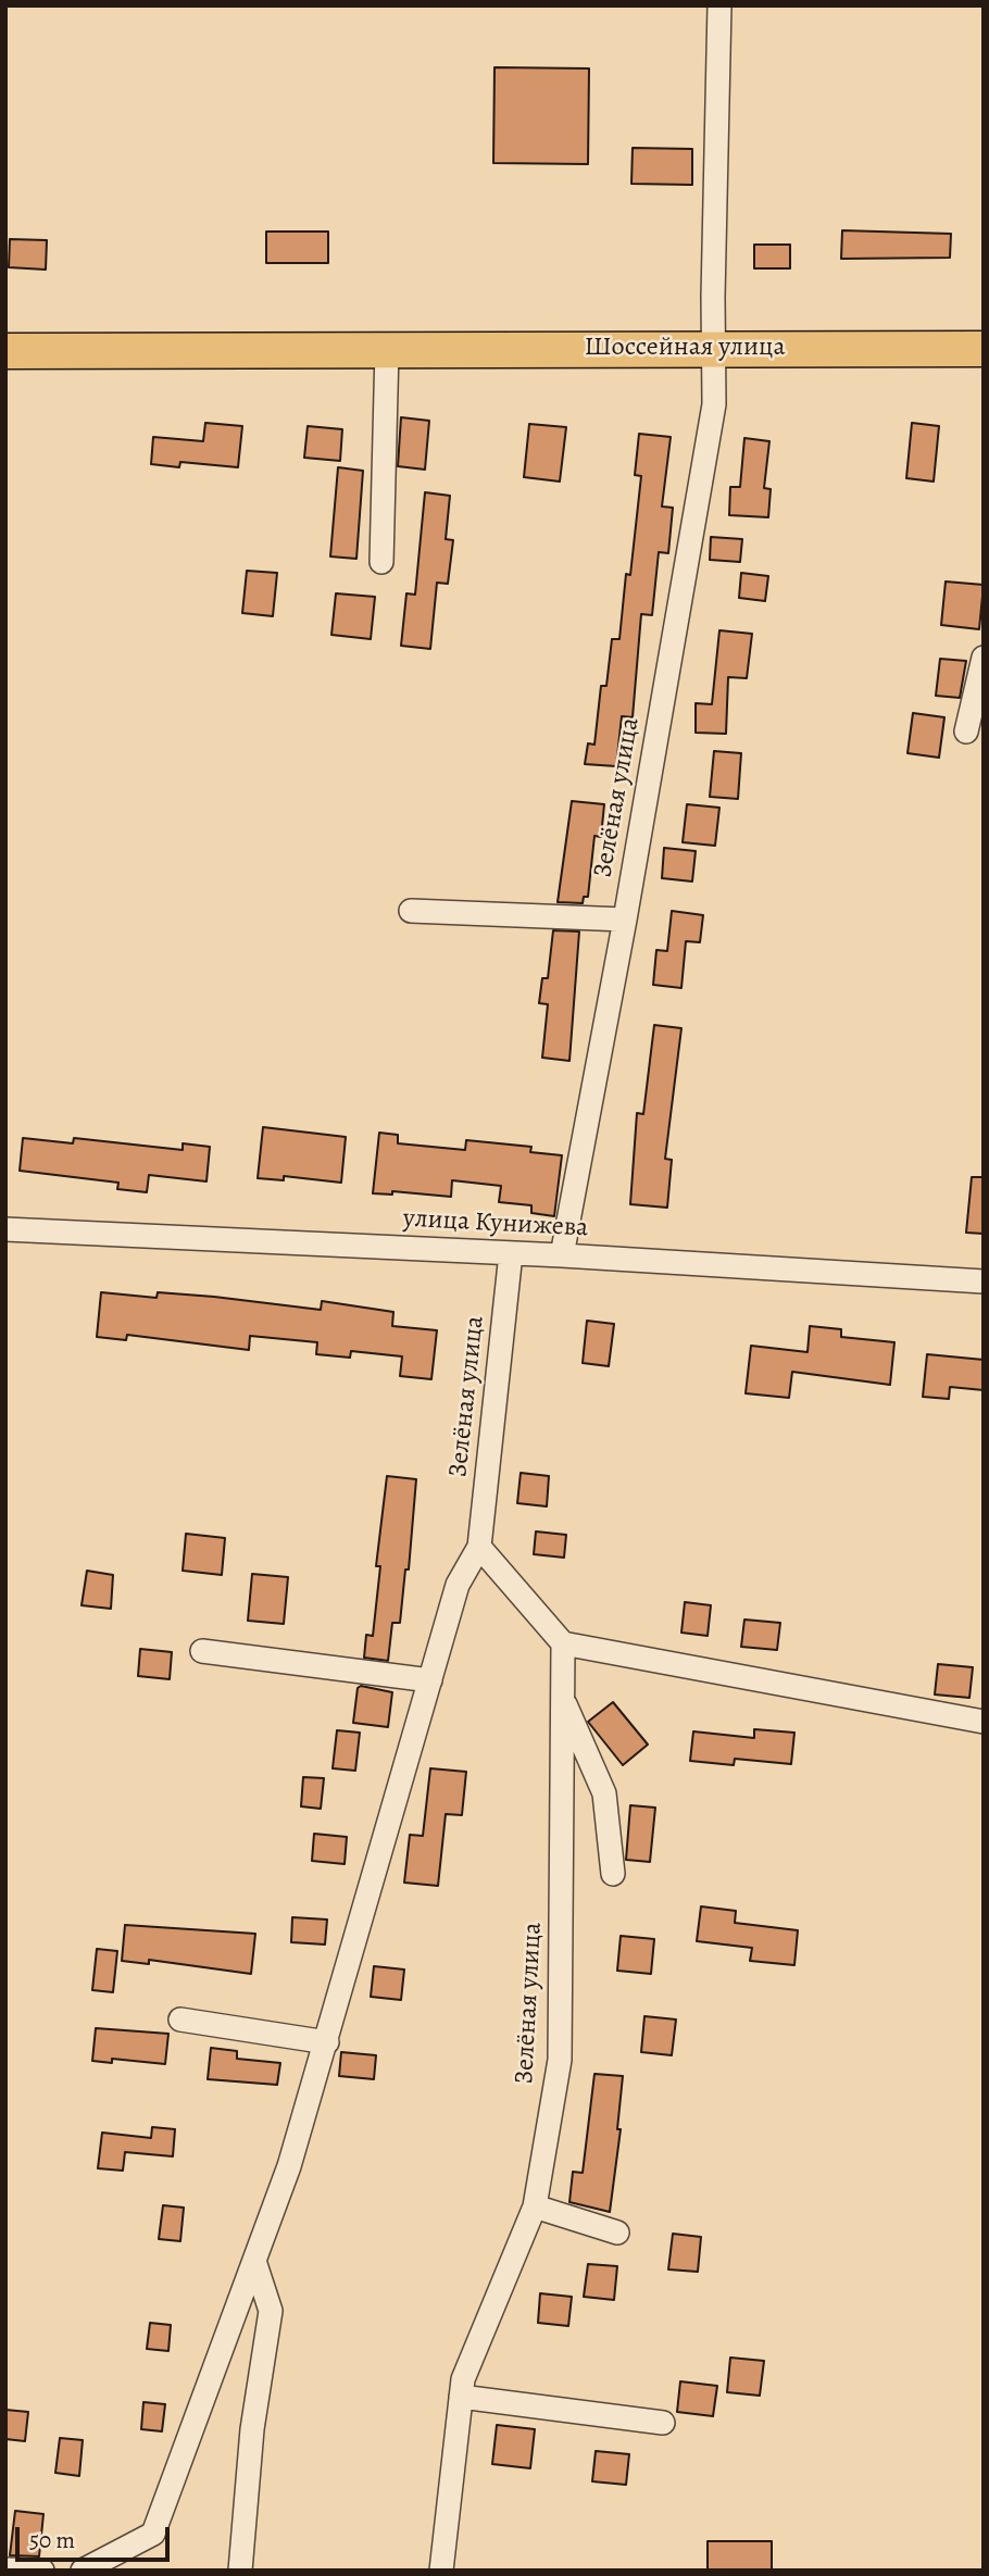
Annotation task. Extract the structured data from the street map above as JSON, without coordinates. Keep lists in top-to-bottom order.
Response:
{
  "streets": {
    "highway": ["Шоссейная улица"],
    "street": ["Зелёная улица", "улица Кунижева"]
  },
  "crossings": [
    ["Шоссейная улица", "Зелёная улица"],
    ["Зелёная улица", "улица Кунижева"]
  ],
  "scale_bar": "50 m"
}
